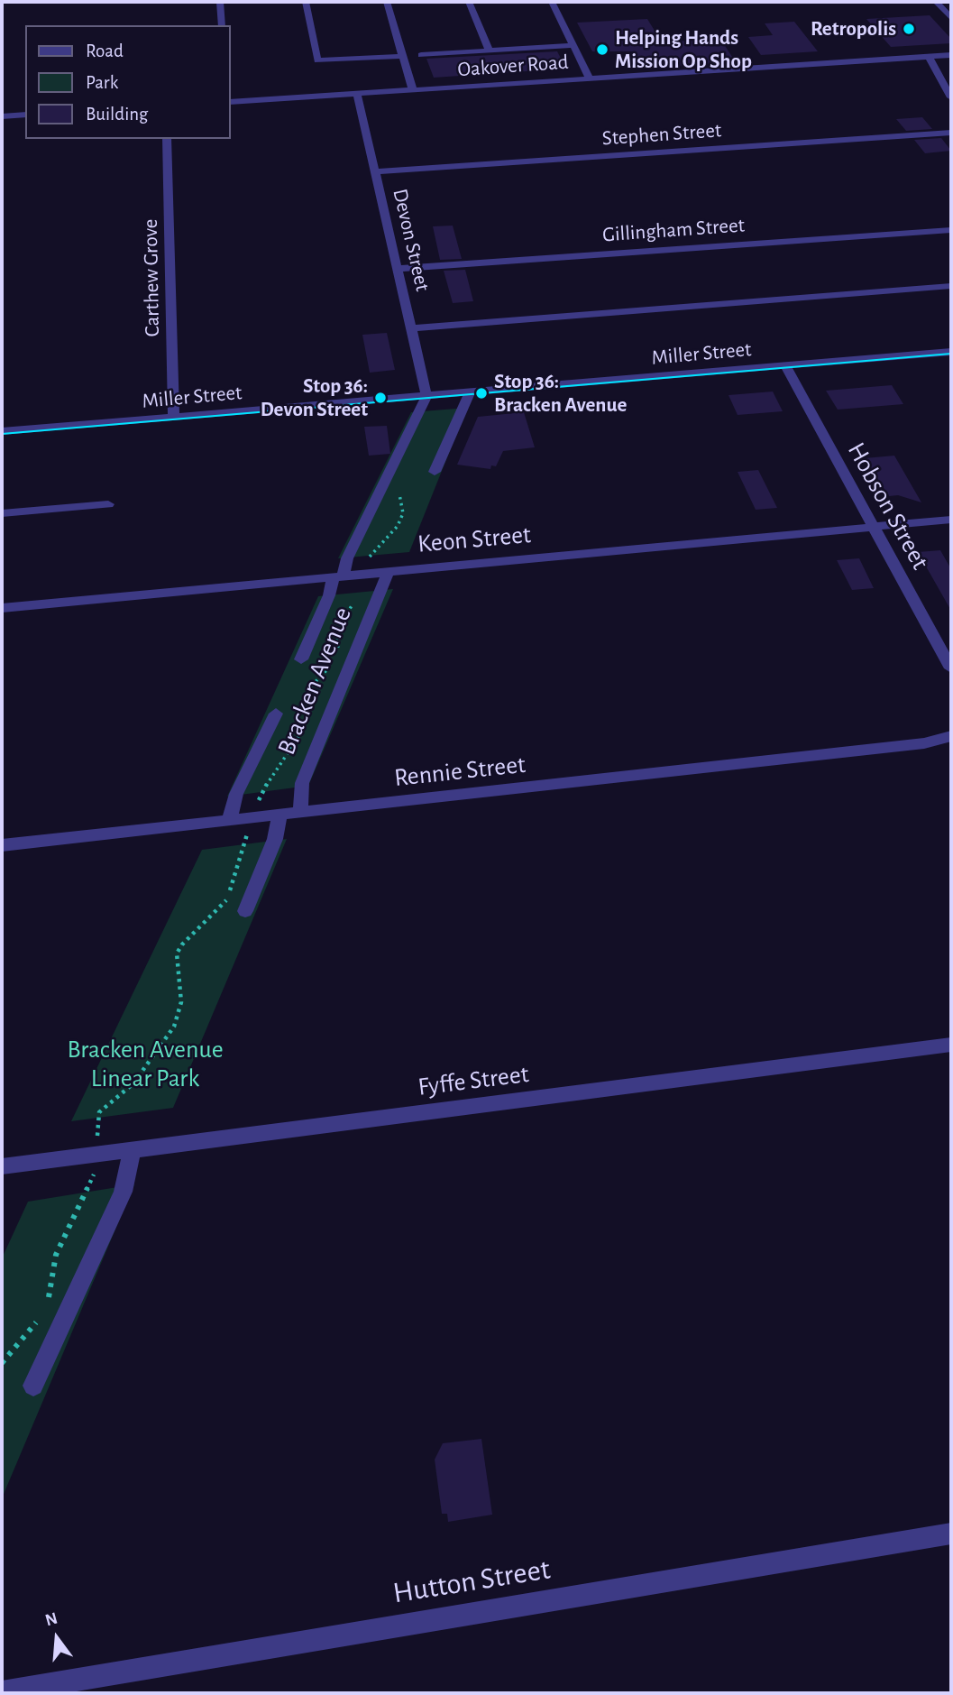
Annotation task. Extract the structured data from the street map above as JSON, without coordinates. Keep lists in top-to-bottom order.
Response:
{
  "streets": {
    "street": [
      "Oakover Road",
      "Stephen Street",
      "Gillingham Street",
      "Devon Street",
      "Carthew Grove",
      "Miller Street",
      "Hobson Street",
      "Keon Street",
      "Bracken Avenue",
      "Rennie Street",
      "Fyffe Street",
      "Hutton Street"
    ]
  },
  "crossings": [
    ["Oakover Road", "Devon Street"],
    ["Stephen Street", "Devon Street"],
    ["Gillingham Street", "Devon Street"],
    ["Devon Street", "Miller Street"],
    ["Devon Street", "Bracken Avenue"],
    ["Carthew Grove", "Miller Street"],
    ["Miller Street", "Hobson Street"],
    ["Miller Street", "Bracken Avenue"],
    ["Hobson Street", "Keon Street"],
    ["Keon Street", "Bracken Avenue"],
    ["Bracken Avenue", "Rennie Street"],
    ["Bracken Avenue", "Fyffe Street"]
  ],
  "parks": ["Bracken Avenue Linear Park"],
  "places": [
    "Retropolis",
    "Helping Hands Mission Op Shop",
    "Stop 36: Bracken Avenue",
    "Stop 36: Devon Street"
  ],
  "legend": ["Road", "Park", "Building"],
  "north": "top"
}
